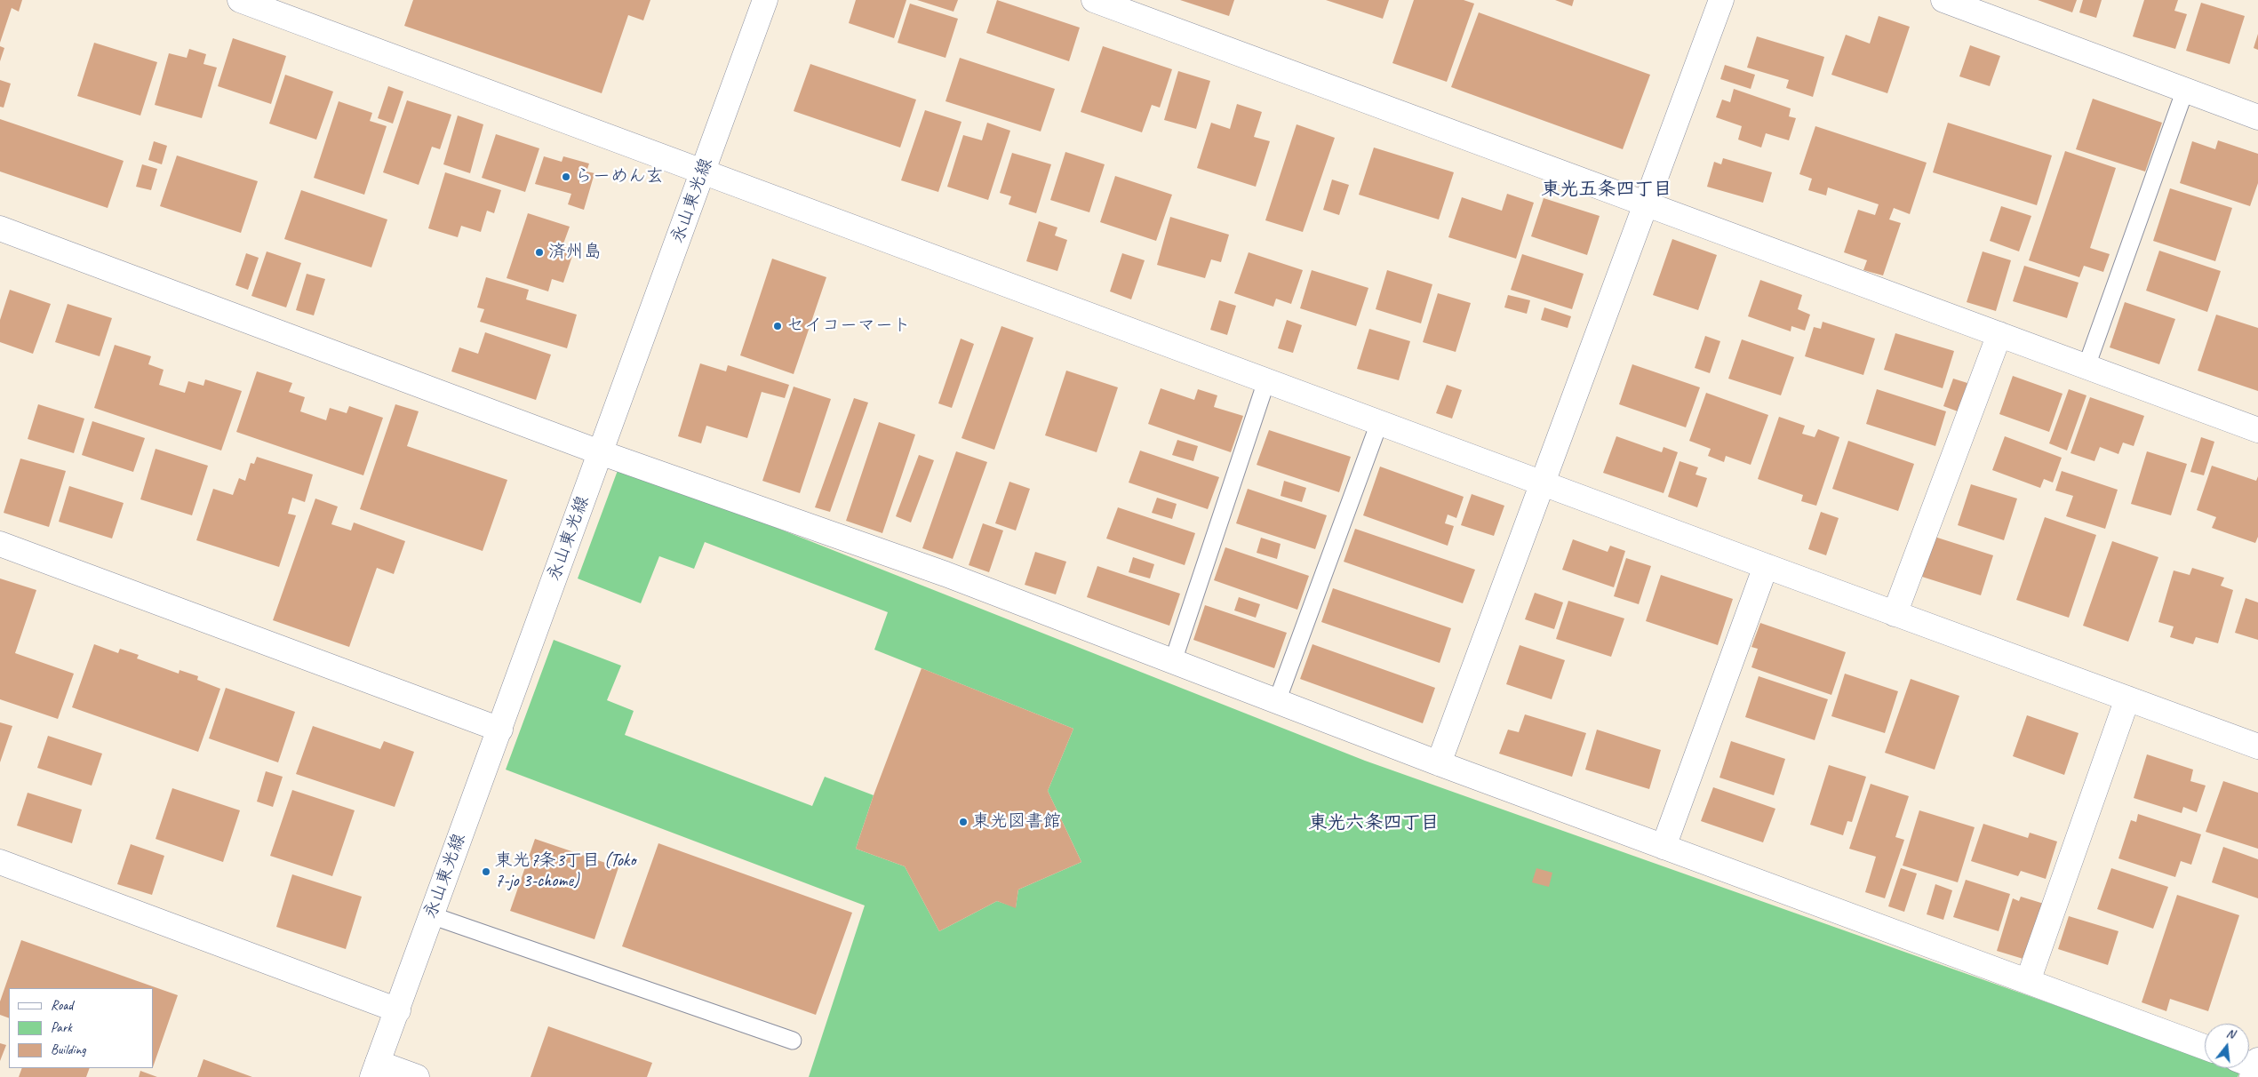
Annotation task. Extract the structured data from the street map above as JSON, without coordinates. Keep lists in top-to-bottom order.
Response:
{
  "streets": {
    "street": ["永山東光線"]
  },
  "districts": ["東光五条四丁目", "東光六条四丁目"],
  "places": [
    "らーめん玄",
    "済州島",
    "セイコーマート",
    "東光図書館",
    "東光7条3丁目 (Toko 7-jo 3-chome)"
  ],
  "legend": ["Road", "Park", "Building"],
  "north": "top"
}
